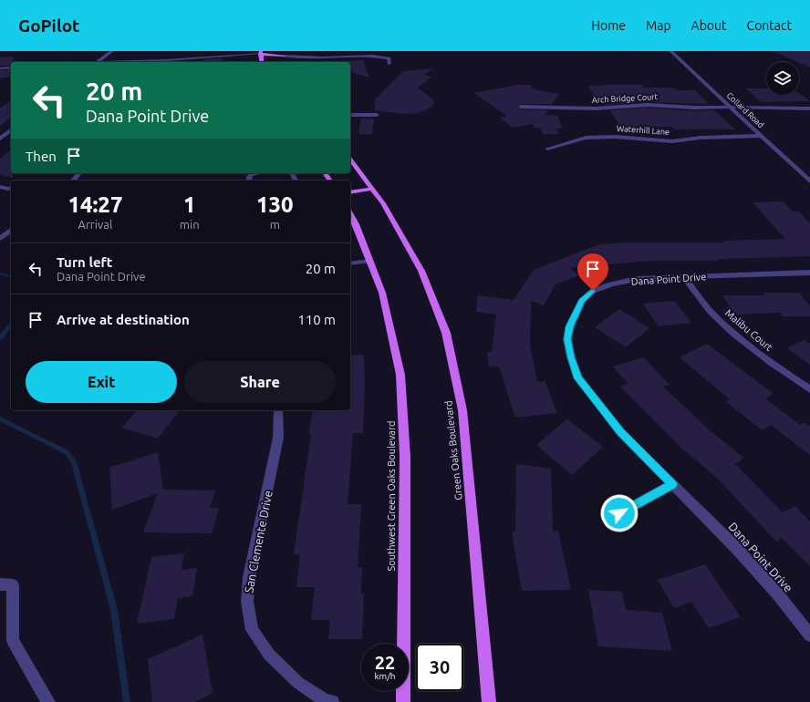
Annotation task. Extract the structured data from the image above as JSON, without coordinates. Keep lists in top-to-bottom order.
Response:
{
  "streets": {
    "main road": ["Green Oaks Boulevard", "Southwest Green Oaks Boulevard"],
    "street": [
      "Arch Bridge Court",
      "Collard Road",
      "Waterhill Lane",
      "Dana Point Drive",
      "Malibu Court",
      "San Clemente Drive"
    ]
  },
  "crossings": [
    ["Arch Bridge Court", "Collard Road"],
    ["Collard Road", "Waterhill Lane"],
    ["Dana Point Drive", "Malibu Court"]
  ],
  "page": {
    "header": "GoPilot",
    "nav": [
      "Home",
      "Map",
      "About",
      "Contact"
    ],
    "turn": ["20 m", "Dana Point Drive"],
    "then": "Then",
    "eta": [
      "14:27",
      "Arrival",
      "1",
      "min",
      "130",
      "m"
    ],
    "list": [
      {
        "name": "Turn left",
        "note": "Dana Point Drive",
        "value": "20 m"
      },
      {
        "name": "Arrive at destination",
        "value": "110 m"
      }
    ],
    "buttons": ["Exit", "Share"],
    "speed": "22 km/h",
    "limit": "30"
  }
}
